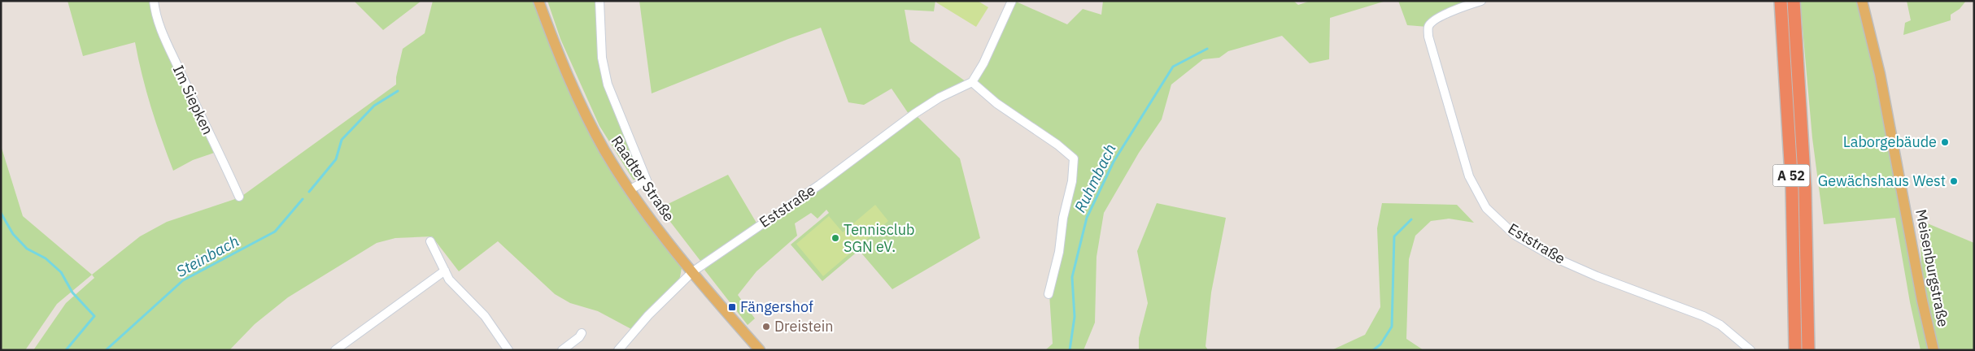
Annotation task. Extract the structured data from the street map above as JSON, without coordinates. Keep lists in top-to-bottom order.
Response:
{
  "streets": {
    "highway": ["A 52"],
    "main road": ["Raadter Straße", "Meisenburgstraße"],
    "street": ["Im Siepken", "Eststraße"]
  },
  "crossings": [
    ["Raadter Straße", "Eststraße"]
  ],
  "water": ["Ruhmbach", "Steinbach"],
  "places": {
    "other": [
      "Laborgebäude",
      "Gewächshaus West",
      "Tennisclub SGN eV.",
      "Dreistein"
    ],
    "transit": ["Fängershof"]
  }
}
